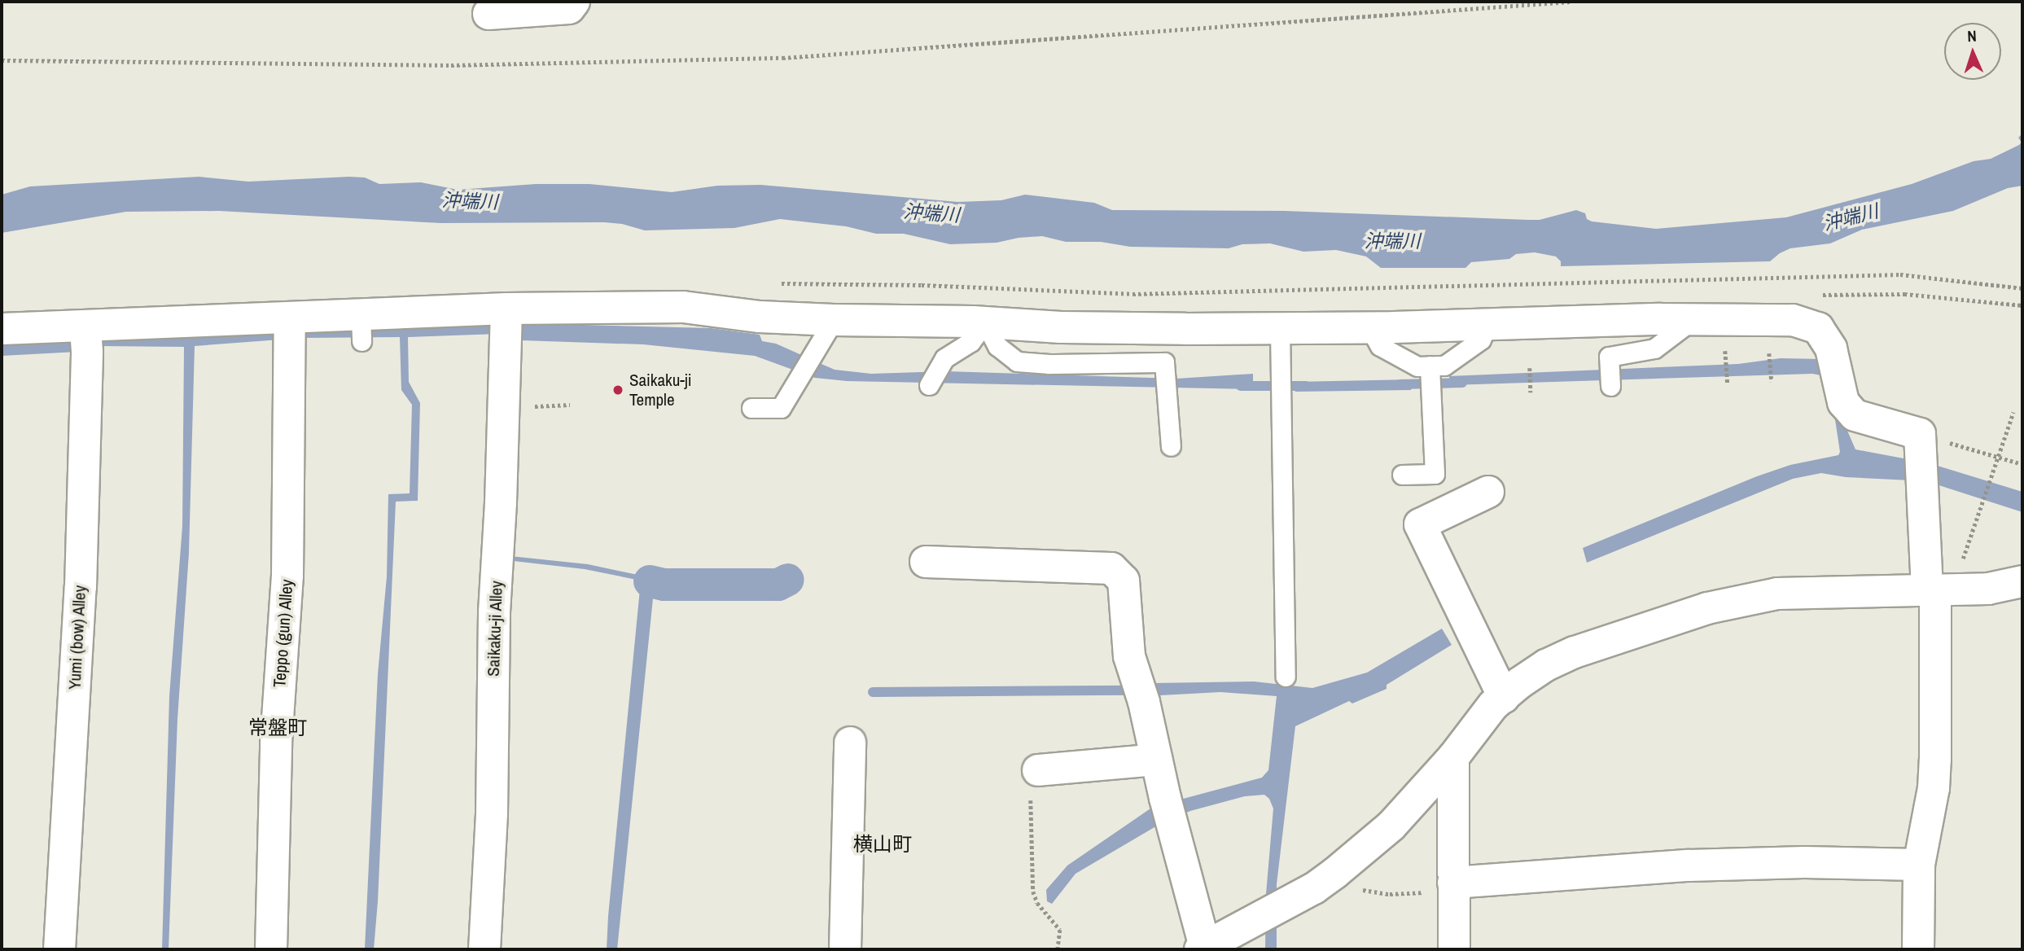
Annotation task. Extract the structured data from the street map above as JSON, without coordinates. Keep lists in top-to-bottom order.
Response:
{
  "streets": {
    "street": ["Saikaku-ji Alley", "Teppo (gun) Alley", "Yumi (bow) Alley"]
  },
  "districts": ["常盤町", "横山町"],
  "water": ["沖端川"],
  "places": ["Saikaku-ji Temple"],
  "north": "top"
}
